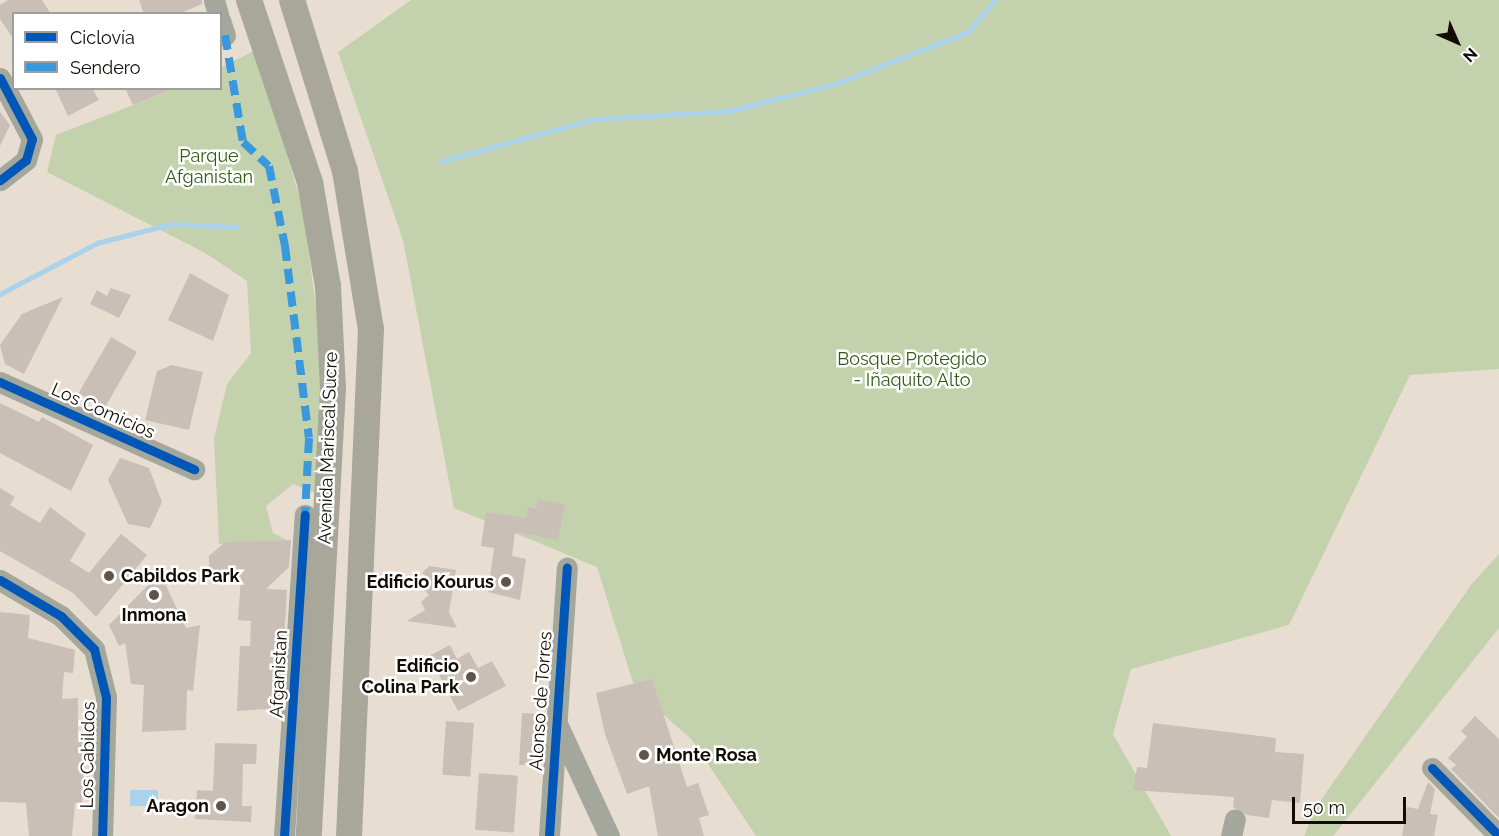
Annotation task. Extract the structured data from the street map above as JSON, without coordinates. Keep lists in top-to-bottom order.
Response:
{
  "streets": {
    "main road": ["Avenida Mariscal Sucre"],
    "street": [
      "Los Comicios",
      "Afganistan",
      "Alonso de Torres",
      "Los Cabildos"
    ]
  },
  "parks": ["Parque Afganistan", "Bosque Protegido - Iñaquito Alto"],
  "places": [
    "Cabildos Park",
    "Edificio Kourus",
    "Inmona",
    "Edificio Colina Park",
    "Monte Rosa",
    "Aragon"
  ],
  "legend": ["Ciclovía", "Sendero"],
  "scale_bar": "50 m",
  "north": "bottom right"
}
